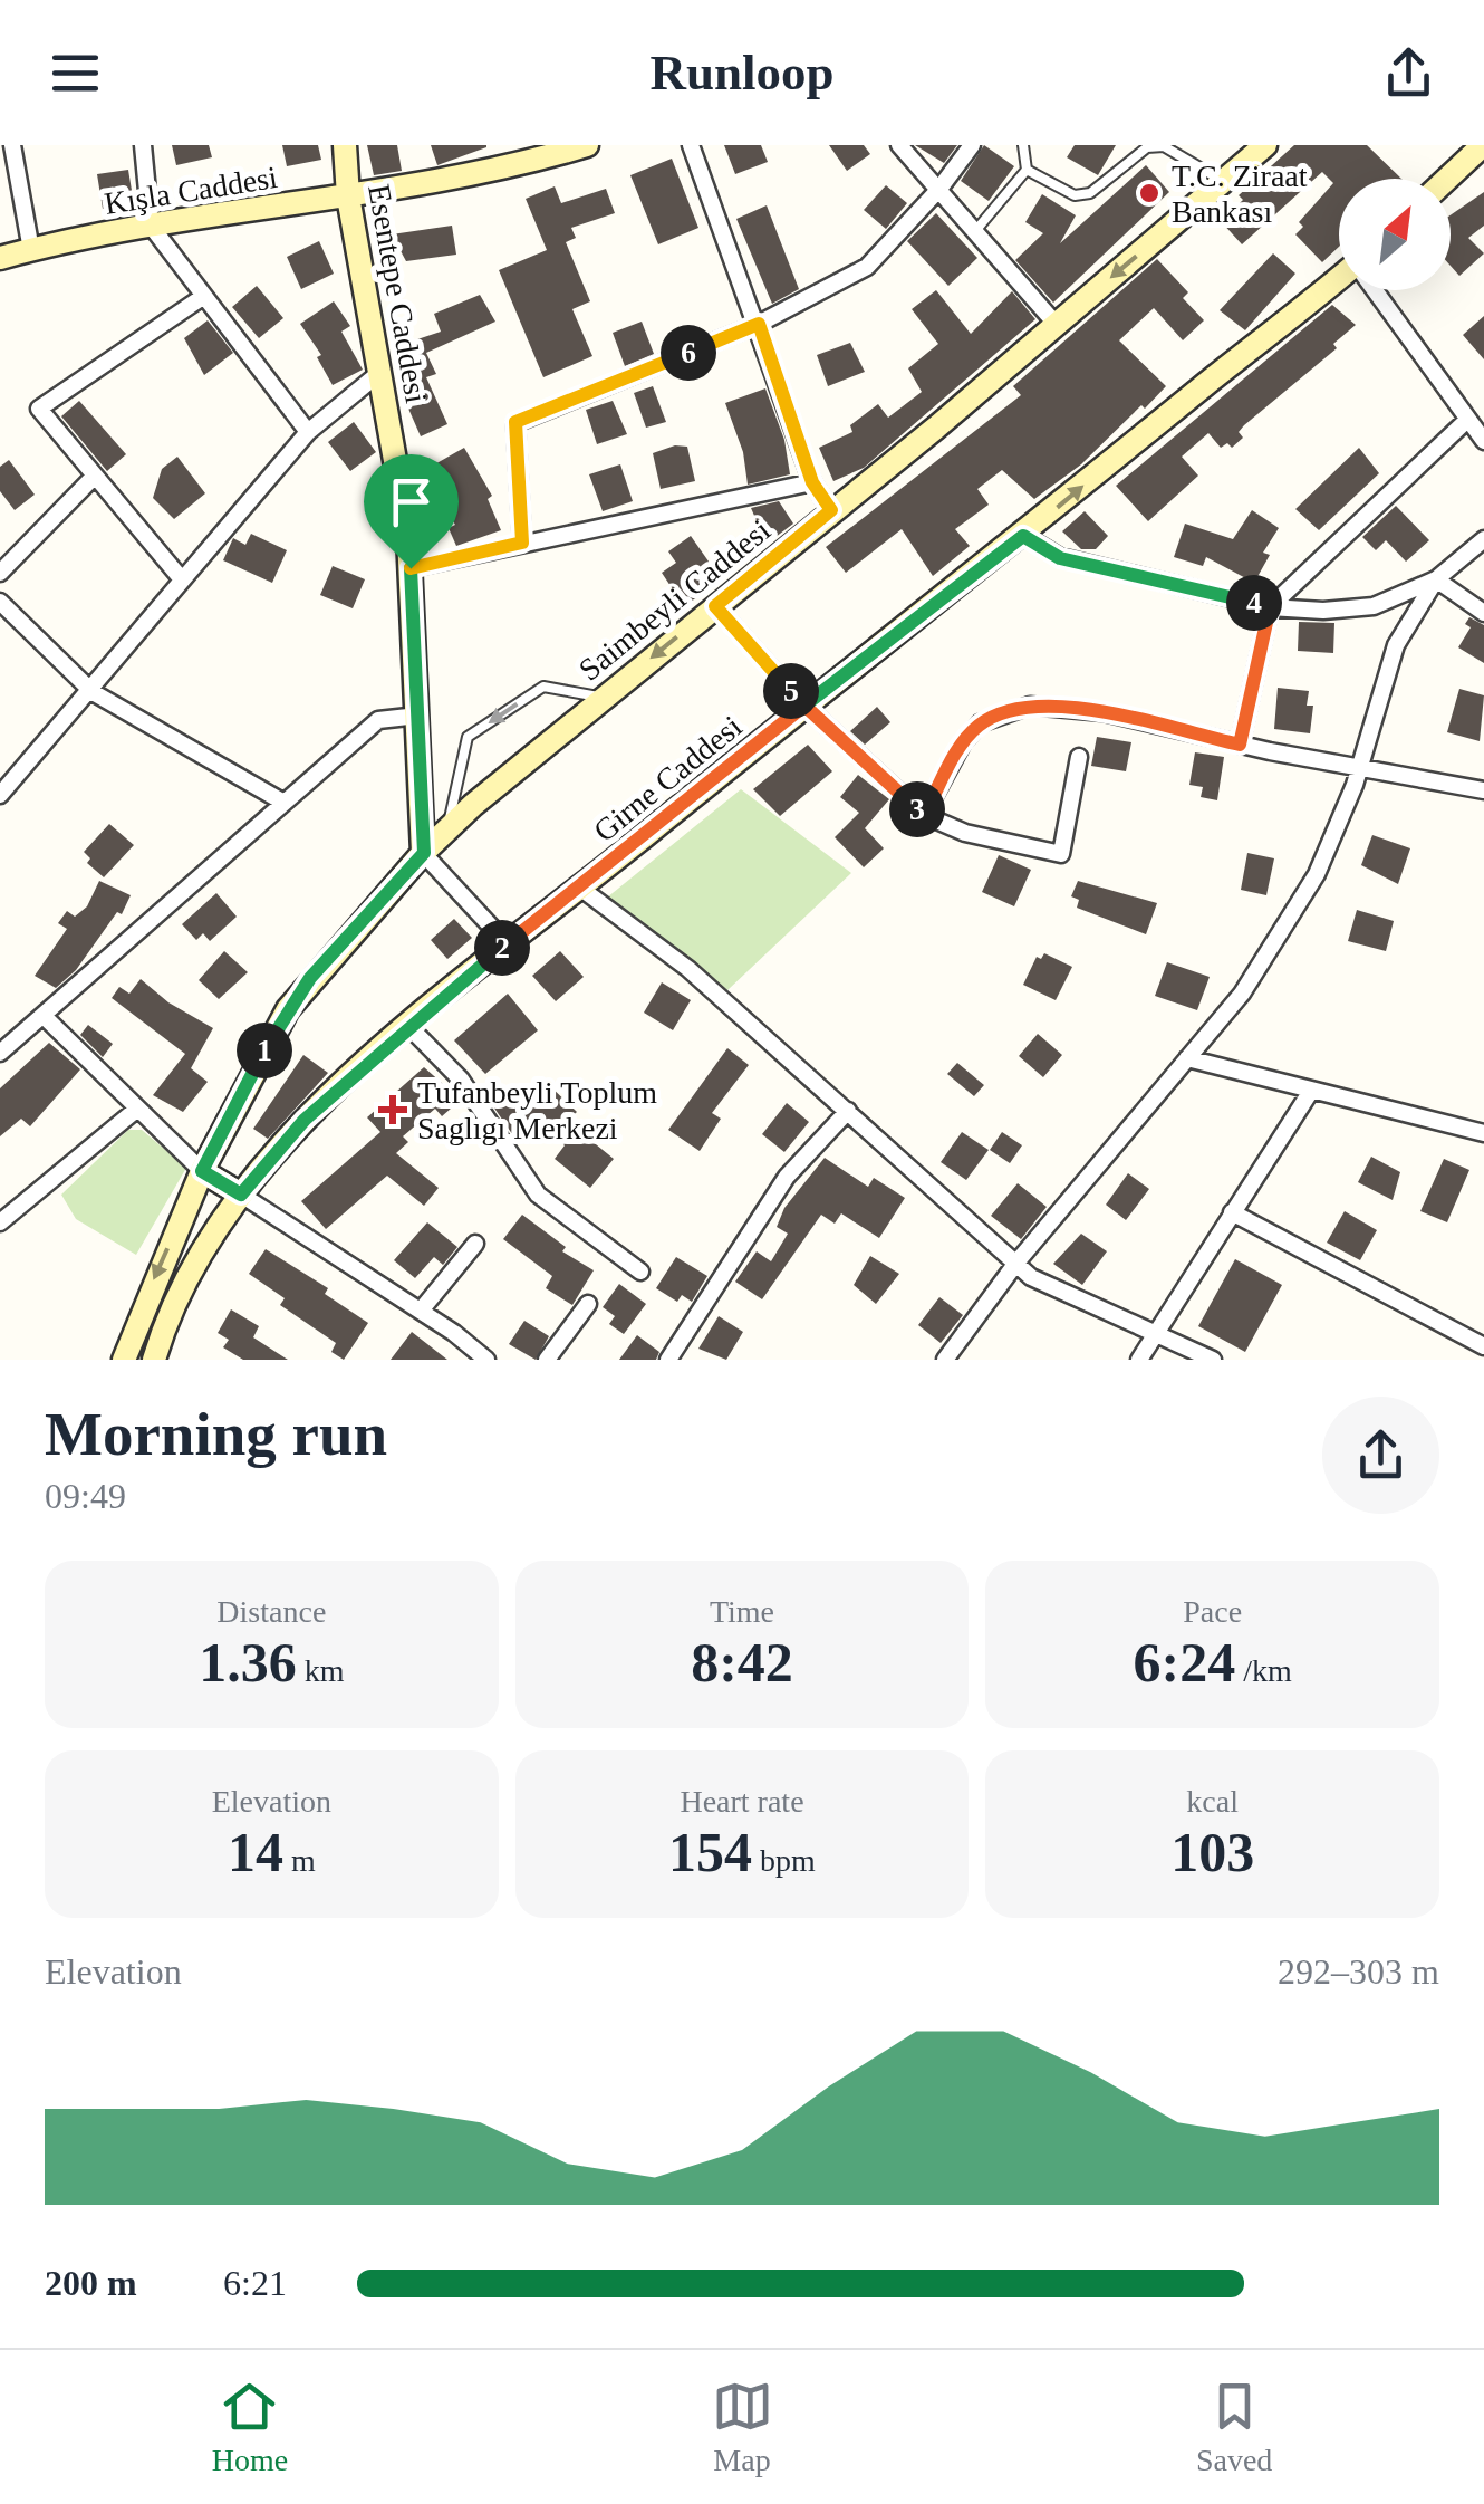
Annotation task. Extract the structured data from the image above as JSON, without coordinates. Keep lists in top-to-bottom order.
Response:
{
  "streets": {
    "street": [
      "Kışla Caddesi",
      "Esentepe Caddesi",
      "Saimbeyli Caddesi",
      "Girne Caddesi"
    ]
  },
  "crossings": [
    ["Kışla Caddesi", "Esentepe Caddesi"],
    ["Esentepe Caddesi", "Saimbeyli Caddesi"]
  ],
  "places": {
    "other": ["T.C. Ziraat Bankası"],
    "health": ["Tufanbeyli Toplum Saglıgı Merkezi"]
  },
  "north": "top right",
  "page": {
    "header": "Runloop",
    "pins": [
      "6",
      "4",
      "5",
      "3",
      "2",
      "1"
    ],
    "heading": ["Morning run", "09:49"],
    "stats": [
      ["Distance", "1.36 km"],
      ["Time", "8:42"],
      ["Pace", "6:24 /km"],
      ["Elevation", "14 m"],
      ["Heart rate", "154 bpm"],
      ["kcal", "103"]
    ],
    "chart": ["Elevation", "292–303 m"],
    "list": [
      {
        "name": "200 m",
        "note": "6:21"
      }
    ],
    "tabs": ["Home", "Map", "Saved"]
  }
}
